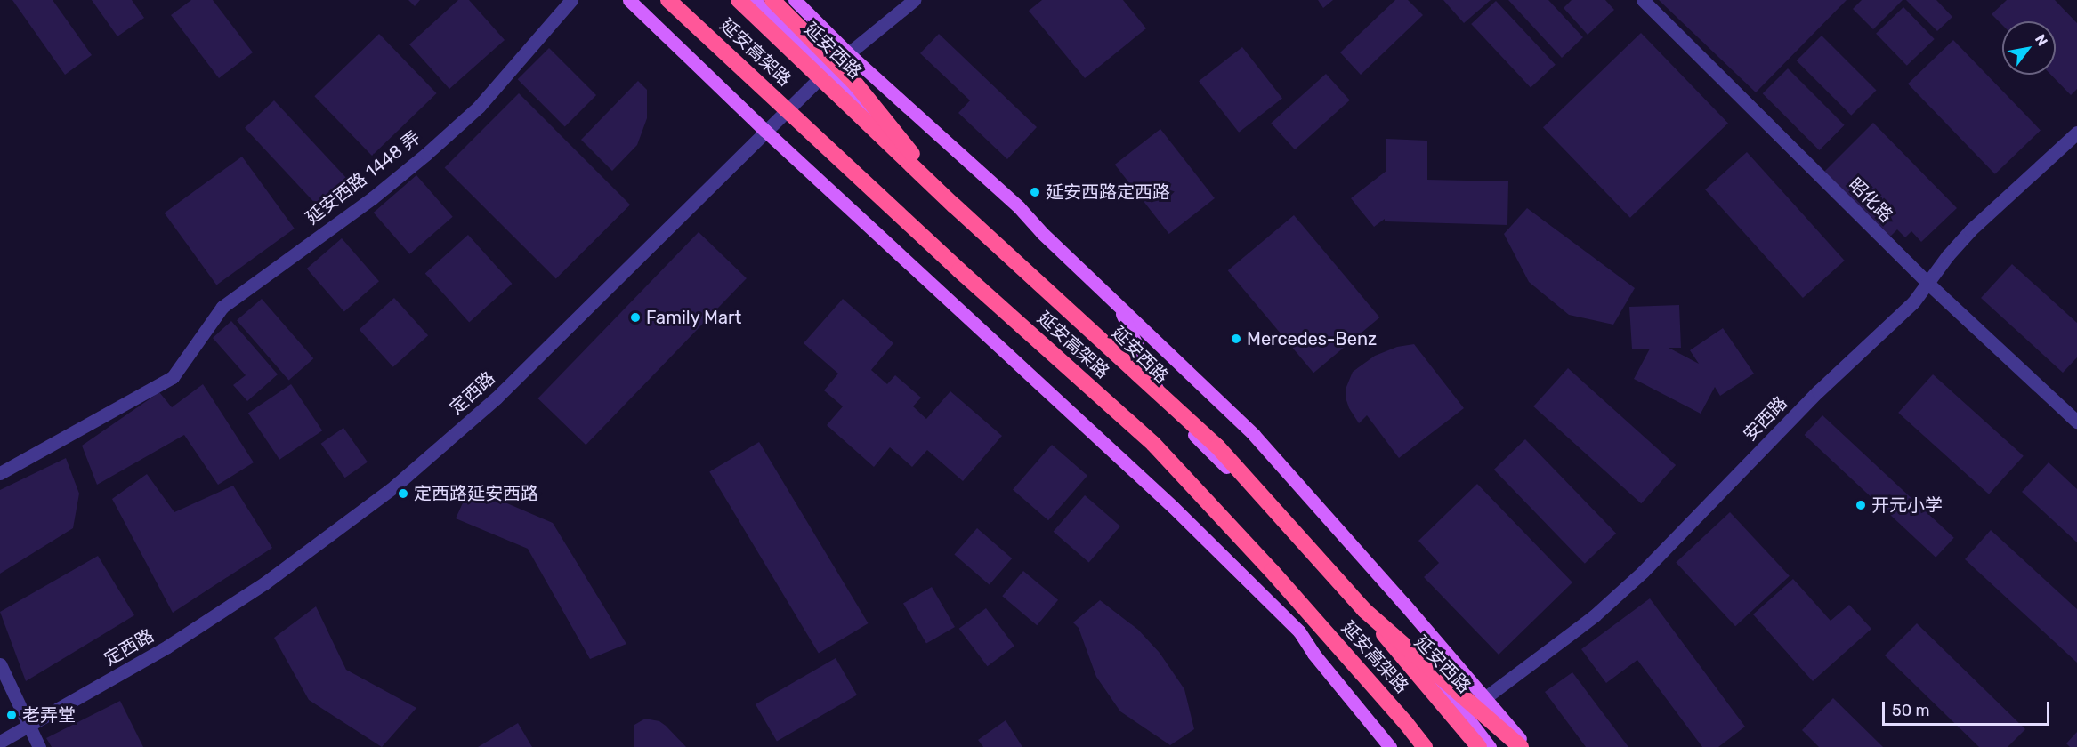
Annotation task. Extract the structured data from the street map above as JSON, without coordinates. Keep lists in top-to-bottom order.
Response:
{
  "streets": {
    "highway": ["延安高架路"],
    "main road": ["延安西路"],
    "street": [
      "延安西路 1448 弄",
      "昭化路",
      "定西路",
      "安西路"
    ]
  },
  "crossings": [
    ["延安西路", "定西路"],
    ["延安西路", "安西路"],
    ["昭化路", "安西路"]
  ],
  "places": [
    "延安西路定西路",
    "Family Mart",
    "Mercedes-Benz",
    "定西路延安西路",
    "开元小学",
    "老弄堂"
  ],
  "scale_bar": "50 m",
  "north": "top right"
}
